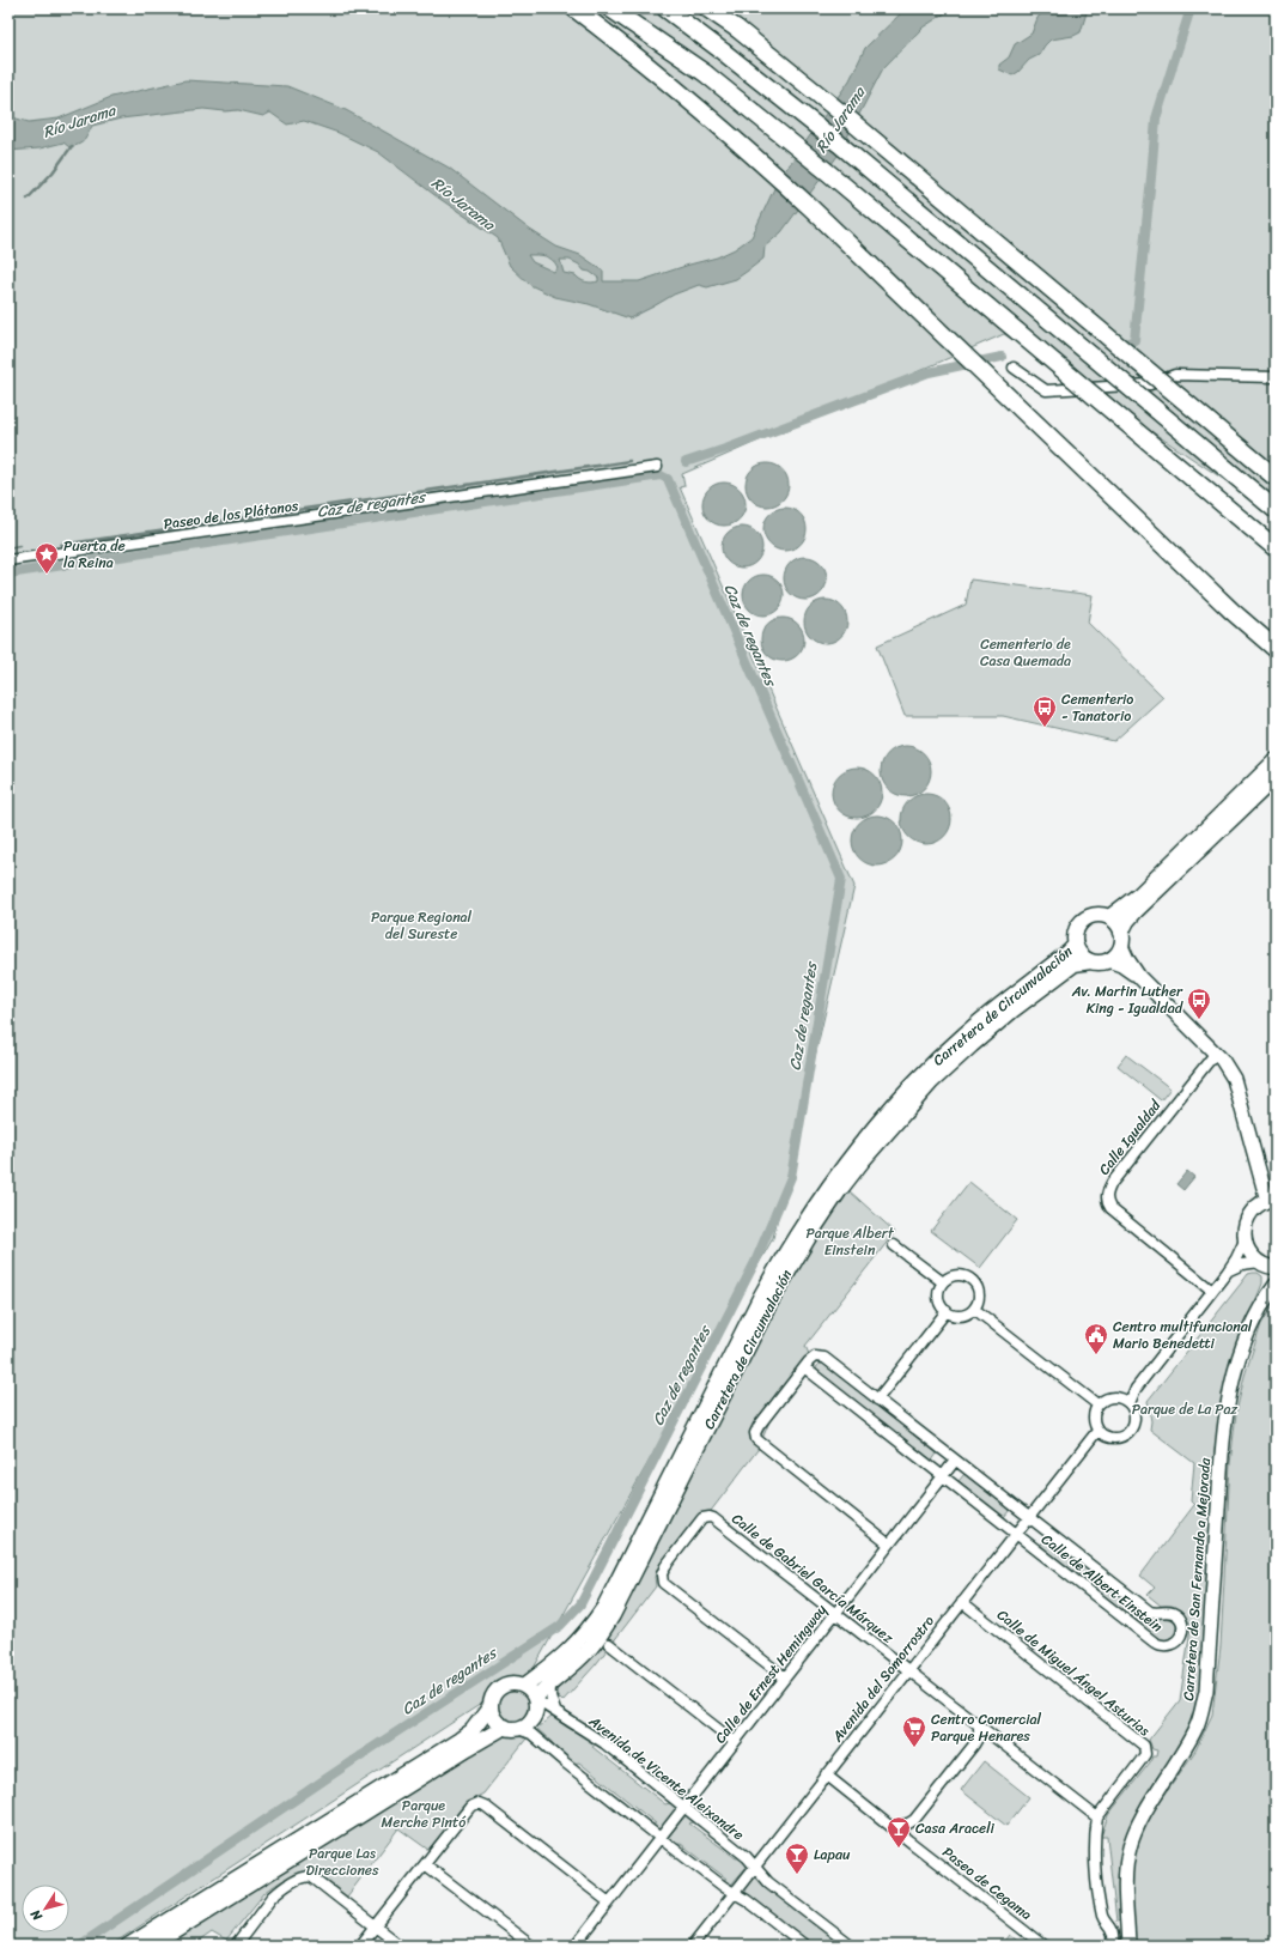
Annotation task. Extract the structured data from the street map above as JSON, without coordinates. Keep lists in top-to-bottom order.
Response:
{
  "streets": {
    "main road": ["Carretera de Circunvalación"],
    "street": [
      "Paseo de los Plátanos",
      "Calle Igualdad",
      "Calle de Gabriel García Márquez",
      "Carretera de San Fernando a Mejorada",
      "Calle de Albert Einstein",
      "Calle de Miguel Ángel Asturias",
      "Calle de Ernest Hemingway",
      "Avenida del Somorrostro",
      "Avenida de Vicente Aleixandre",
      "Paseo de Cegama"
    ]
  },
  "crossings": [
    ["Carretera de Circunvalación", "Avenida de Vicente Aleixandre"],
    ["Calle de Gabriel García Márquez", "Calle de Miguel Ángel Asturias"],
    ["Calle de Gabriel García Márquez", "Calle de Ernest Hemingway"],
    ["Calle de Gabriel García Márquez", "Avenida del Somorrostro"],
    ["Calle de Albert Einstein", "Calle de Ernest Hemingway"],
    ["Calle de Albert Einstein", "Avenida del Somorrostro"],
    ["Calle de Miguel Ángel Asturias", "Avenida del Somorrostro"],
    ["Calle de Ernest Hemingway", "Avenida de Vicente Aleixandre"],
    ["Avenida del Somorrostro", "Avenida de Vicente Aleixandre"],
    ["Avenida del Somorrostro", "Paseo de Cegama"]
  ],
  "water": ["Río Jarama", "Caz de regantes"],
  "parks": [
    "Cementerio de Casa Quemada",
    "Parque Regional del Sureste",
    "Parque Albert Einstein",
    "Parque de La Paz",
    "Parque Merche Pintó",
    "Parque Las Direcciones"
  ],
  "places": {
    "place": ["Puerta de la Reina"],
    "bus stop": ["Cementerio - Tanatorio", "Av. Martin Luther King - Igualdad"],
    "public building": ["Centro multifuncional Mario Benedetti"],
    "supermarket": ["Centro Comercial Parque Henares"],
    "bar": ["Casa Araceli", "Lapau"]
  },
  "north": "bottom left"
}
